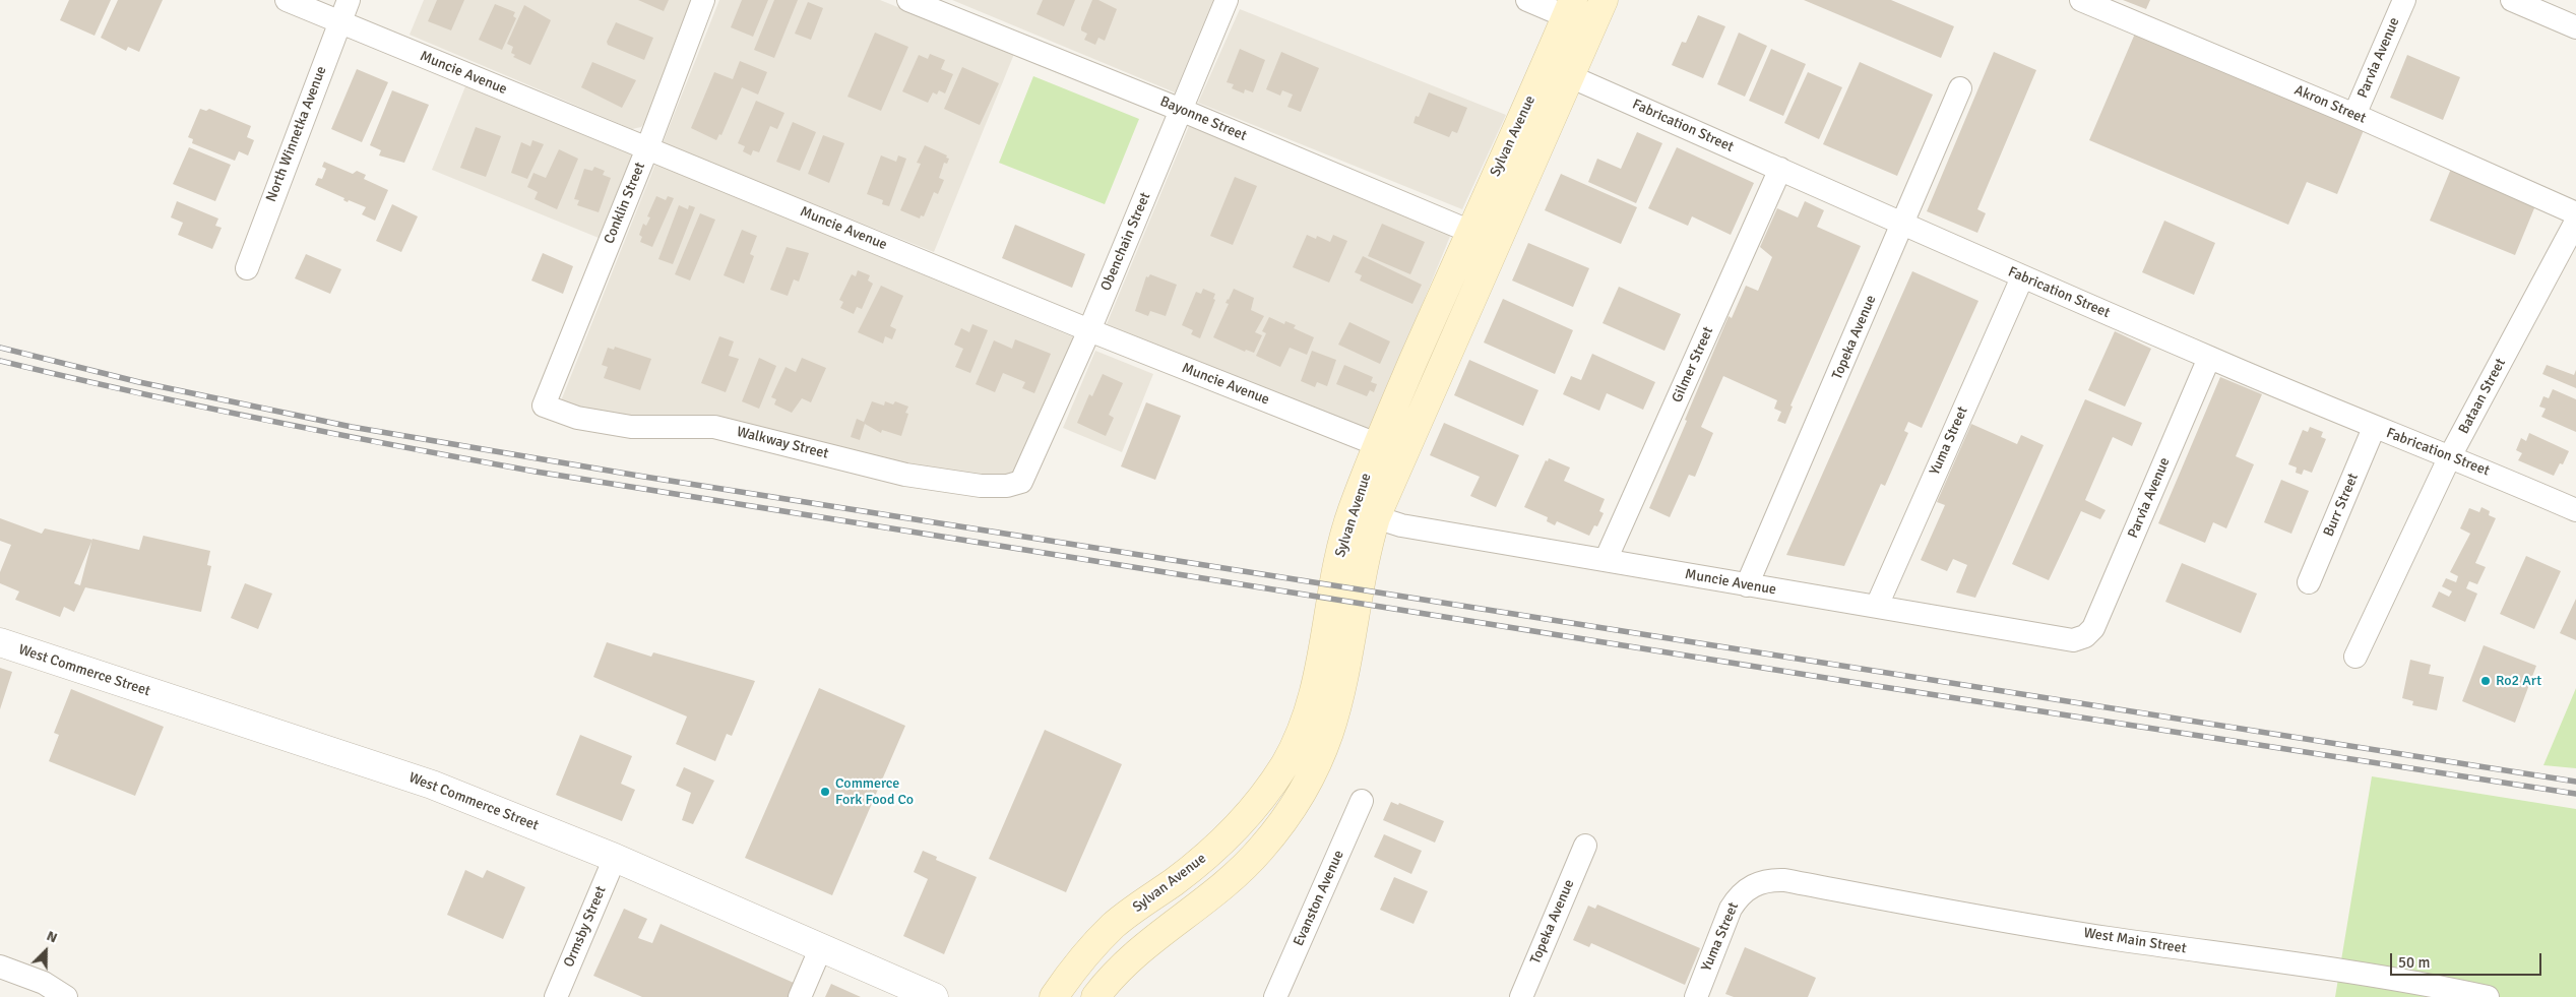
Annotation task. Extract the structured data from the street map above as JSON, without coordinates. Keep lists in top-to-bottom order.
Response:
{
  "streets": {
    "main road": ["Sylvan Avenue"],
    "street": [
      "Parvia Avenue",
      "Muncie Avenue",
      "Akron Street",
      "Bayonne Street",
      "Fabrication Street",
      "North Winnetka Avenue",
      "Conklin Street",
      "Obenchain Street",
      "Topeka Avenue",
      "Gilmer Street",
      "Bataan Street",
      "Yuma Street",
      "Walkway Street",
      "Burr Street",
      "West Commerce Street",
      "Evanston Avenue",
      "Ormsby Street",
      "West Main Street"
    ]
  },
  "crossings": [
    ["Parvia Avenue", "Muncie Avenue"],
    ["Parvia Avenue", "Akron Street"],
    ["Parvia Avenue", "Fabrication Street"],
    ["Muncie Avenue", "North Winnetka Avenue"],
    ["Muncie Avenue", "Sylvan Avenue"],
    ["Muncie Avenue", "Conklin Street"],
    ["Muncie Avenue", "Obenchain Street"],
    ["Muncie Avenue", "Topeka Avenue"],
    ["Muncie Avenue", "Gilmer Street"],
    ["Muncie Avenue", "Yuma Street"],
    ["Bayonne Street", "Sylvan Avenue"],
    ["Bayonne Street", "Obenchain Street"],
    ["Fabrication Street", "Sylvan Avenue"],
    ["Fabrication Street", "Topeka Avenue"],
    ["Fabrication Street", "Gilmer Street"],
    ["Fabrication Street", "Bataan Street"],
    ["Fabrication Street", "Yuma Street"],
    ["Fabrication Street", "Burr Street"],
    ["Conklin Street", "Walkway Street"],
    ["Obenchain Street", "Walkway Street"],
    ["Yuma Street", "West Main Street"],
    ["West Commerce Street", "Ormsby Street"]
  ],
  "places": ["Ro2 Art", "Commerce Fork Food Co"],
  "scale_bar": "50 m",
  "north": "top right"
}
